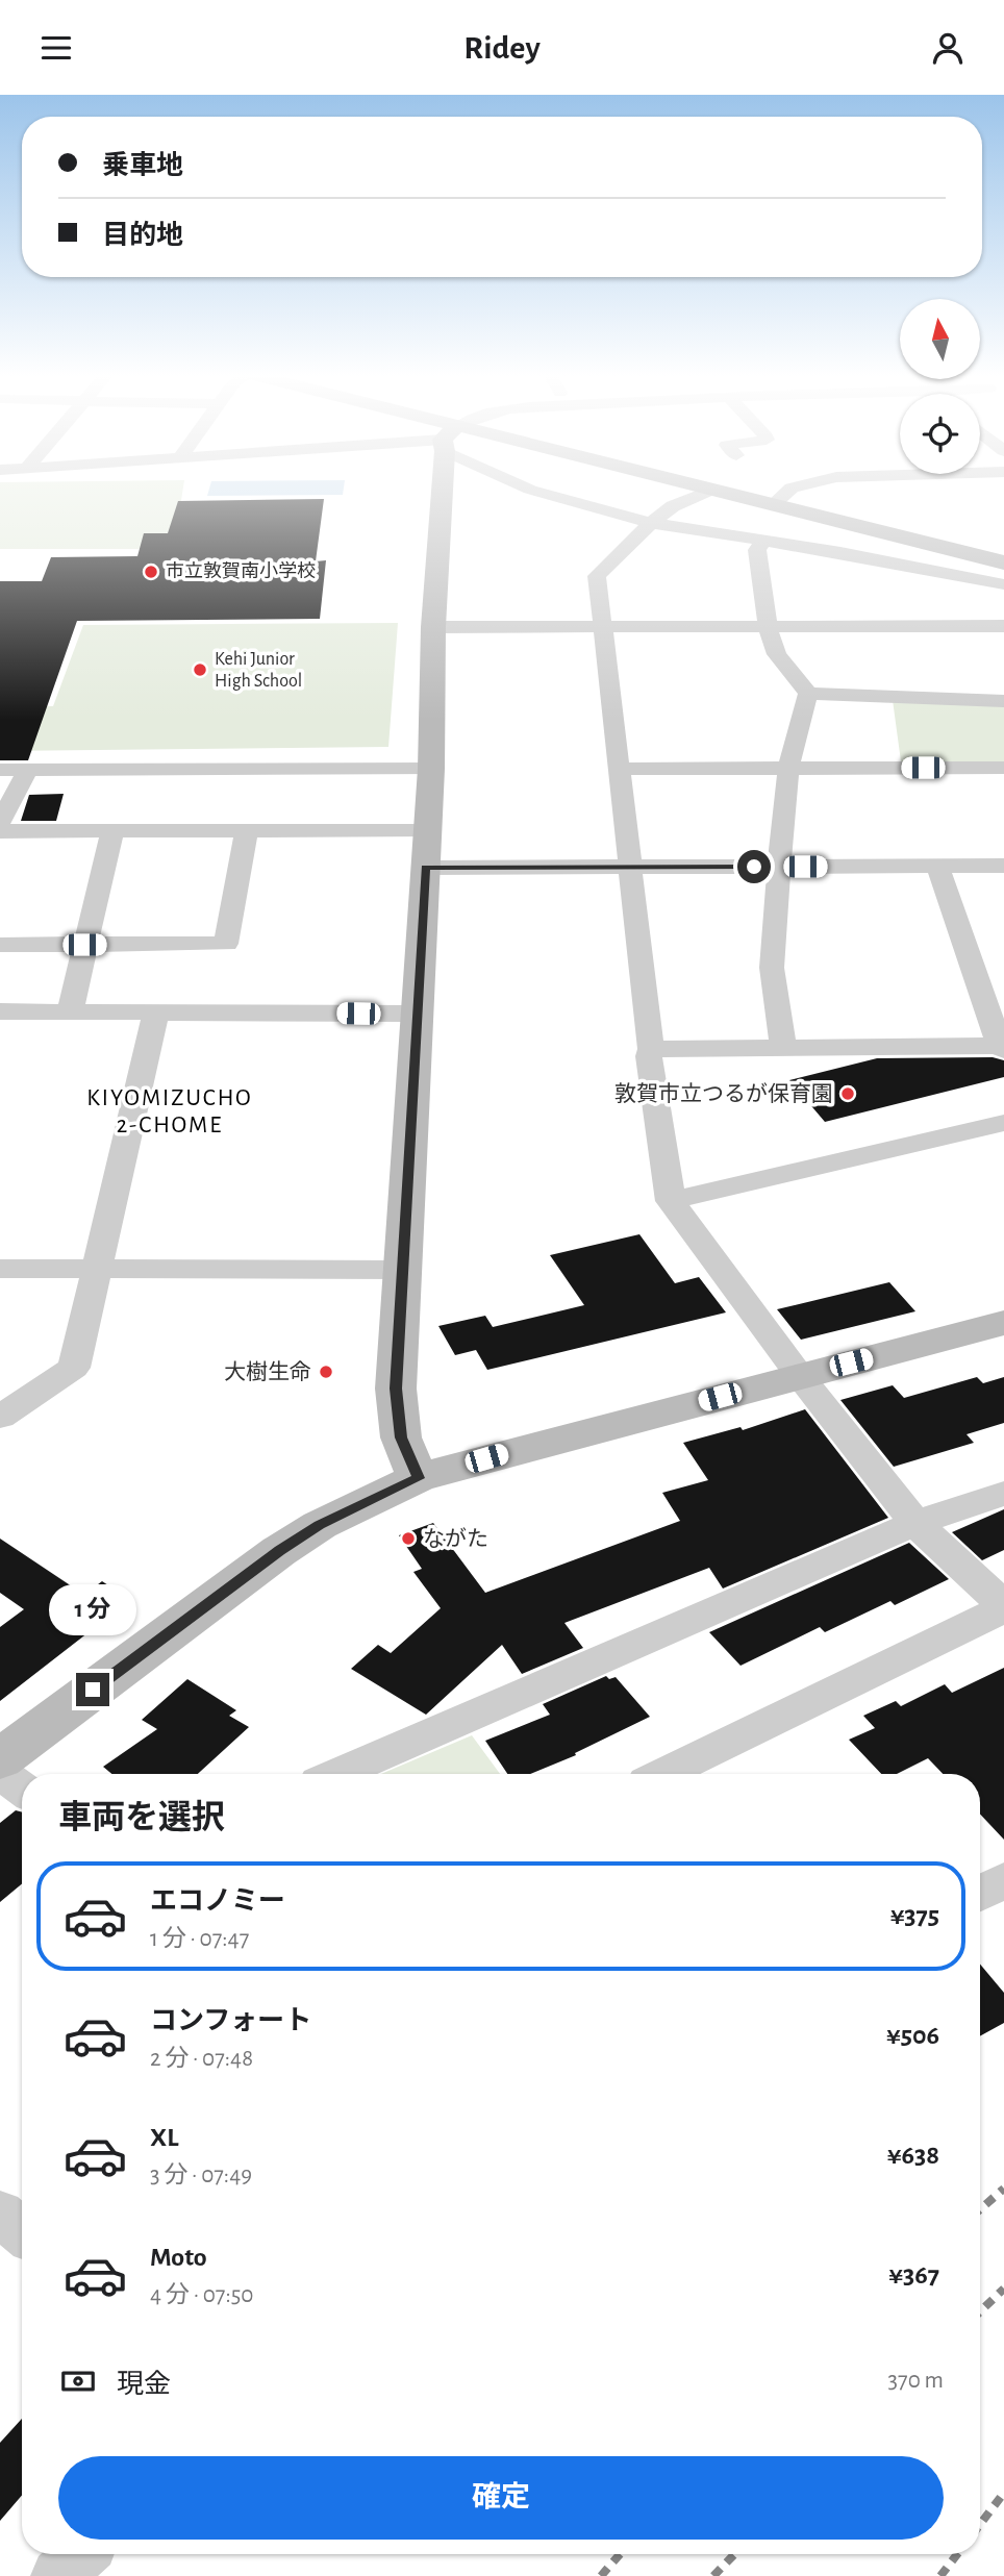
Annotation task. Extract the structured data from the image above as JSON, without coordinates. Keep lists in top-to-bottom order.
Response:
{
  "districts": ["KIYOMIZUCHO 2-CHOME"],
  "places": [
    "市立敦賀南小学校",
    "Kehi Junior High School",
    "敦賀市立つるが保育園",
    "大樹生命",
    "ながた"
  ],
  "north": "top",
  "page": {
    "header": "Ridey",
    "banner": ["乗車地", "目的地"],
    "bubble": "1 分",
    "heading": "車両を選択",
    "list": [
      {
        "name": "エコノミー",
        "note": "1 分 · 07:47",
        "value": "¥375"
      },
      {
        "name": "コンフォート",
        "note": "2 分 · 07:48",
        "value": "¥506"
      },
      {
        "name": "XL",
        "note": "3 分 · 07:49",
        "value": "¥638"
      },
      {
        "name": "Moto",
        "note": "4 分 · 07:50",
        "value": "¥367"
      }
    ],
    "pay": ["現金", "370 m"],
    "buttons": "確定"
  }
}
